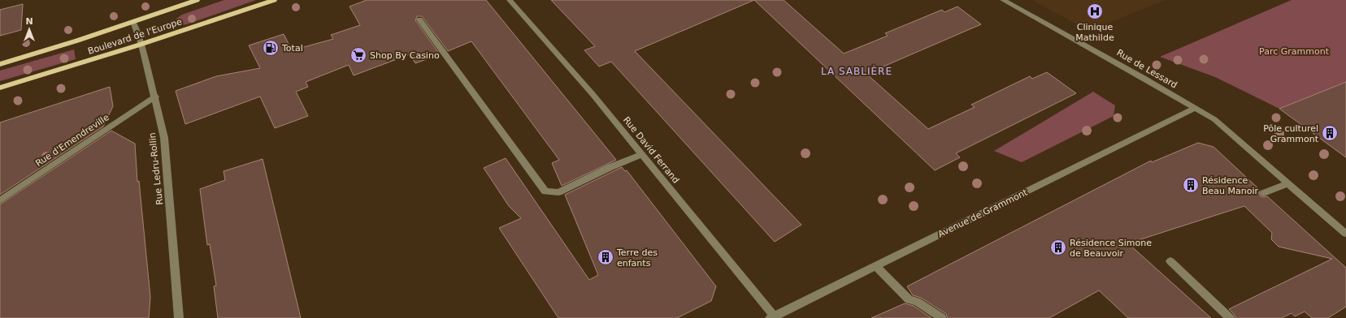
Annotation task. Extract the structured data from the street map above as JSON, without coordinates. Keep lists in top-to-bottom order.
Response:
{
  "streets": {
    "main road": ["Boulevard de l'Europe"],
    "street": [
      "Rue de Lessard",
      "Rue d'Emendreville",
      "Rue David Ferrand",
      "Rue Ledru-Rollin",
      "Avenue de Grammont"
    ]
  },
  "crossings": [
    ["Boulevard de l'Europe", "Rue Ledru-Rollin"],
    ["Rue de Lessard", "Avenue de Grammont"],
    ["Rue d'Emendreville", "Rue Ledru-Rollin"],
    ["Rue David Ferrand", "Avenue de Grammont"]
  ],
  "districts": ["LA SABLIÈRE"],
  "parks": ["Parc Grammont"],
  "places": {
    "hospital": ["Clinique Mathilde"],
    "fuel station": ["Total"],
    "supermarket": ["Shop By Casino"],
    "building": [
      "Pôle culturel Grammont",
      "Résidence Beau Manoir",
      "Résidence Simone de Beauvoir",
      "Terre des enfants"
    ]
  },
  "north": "top"
}
